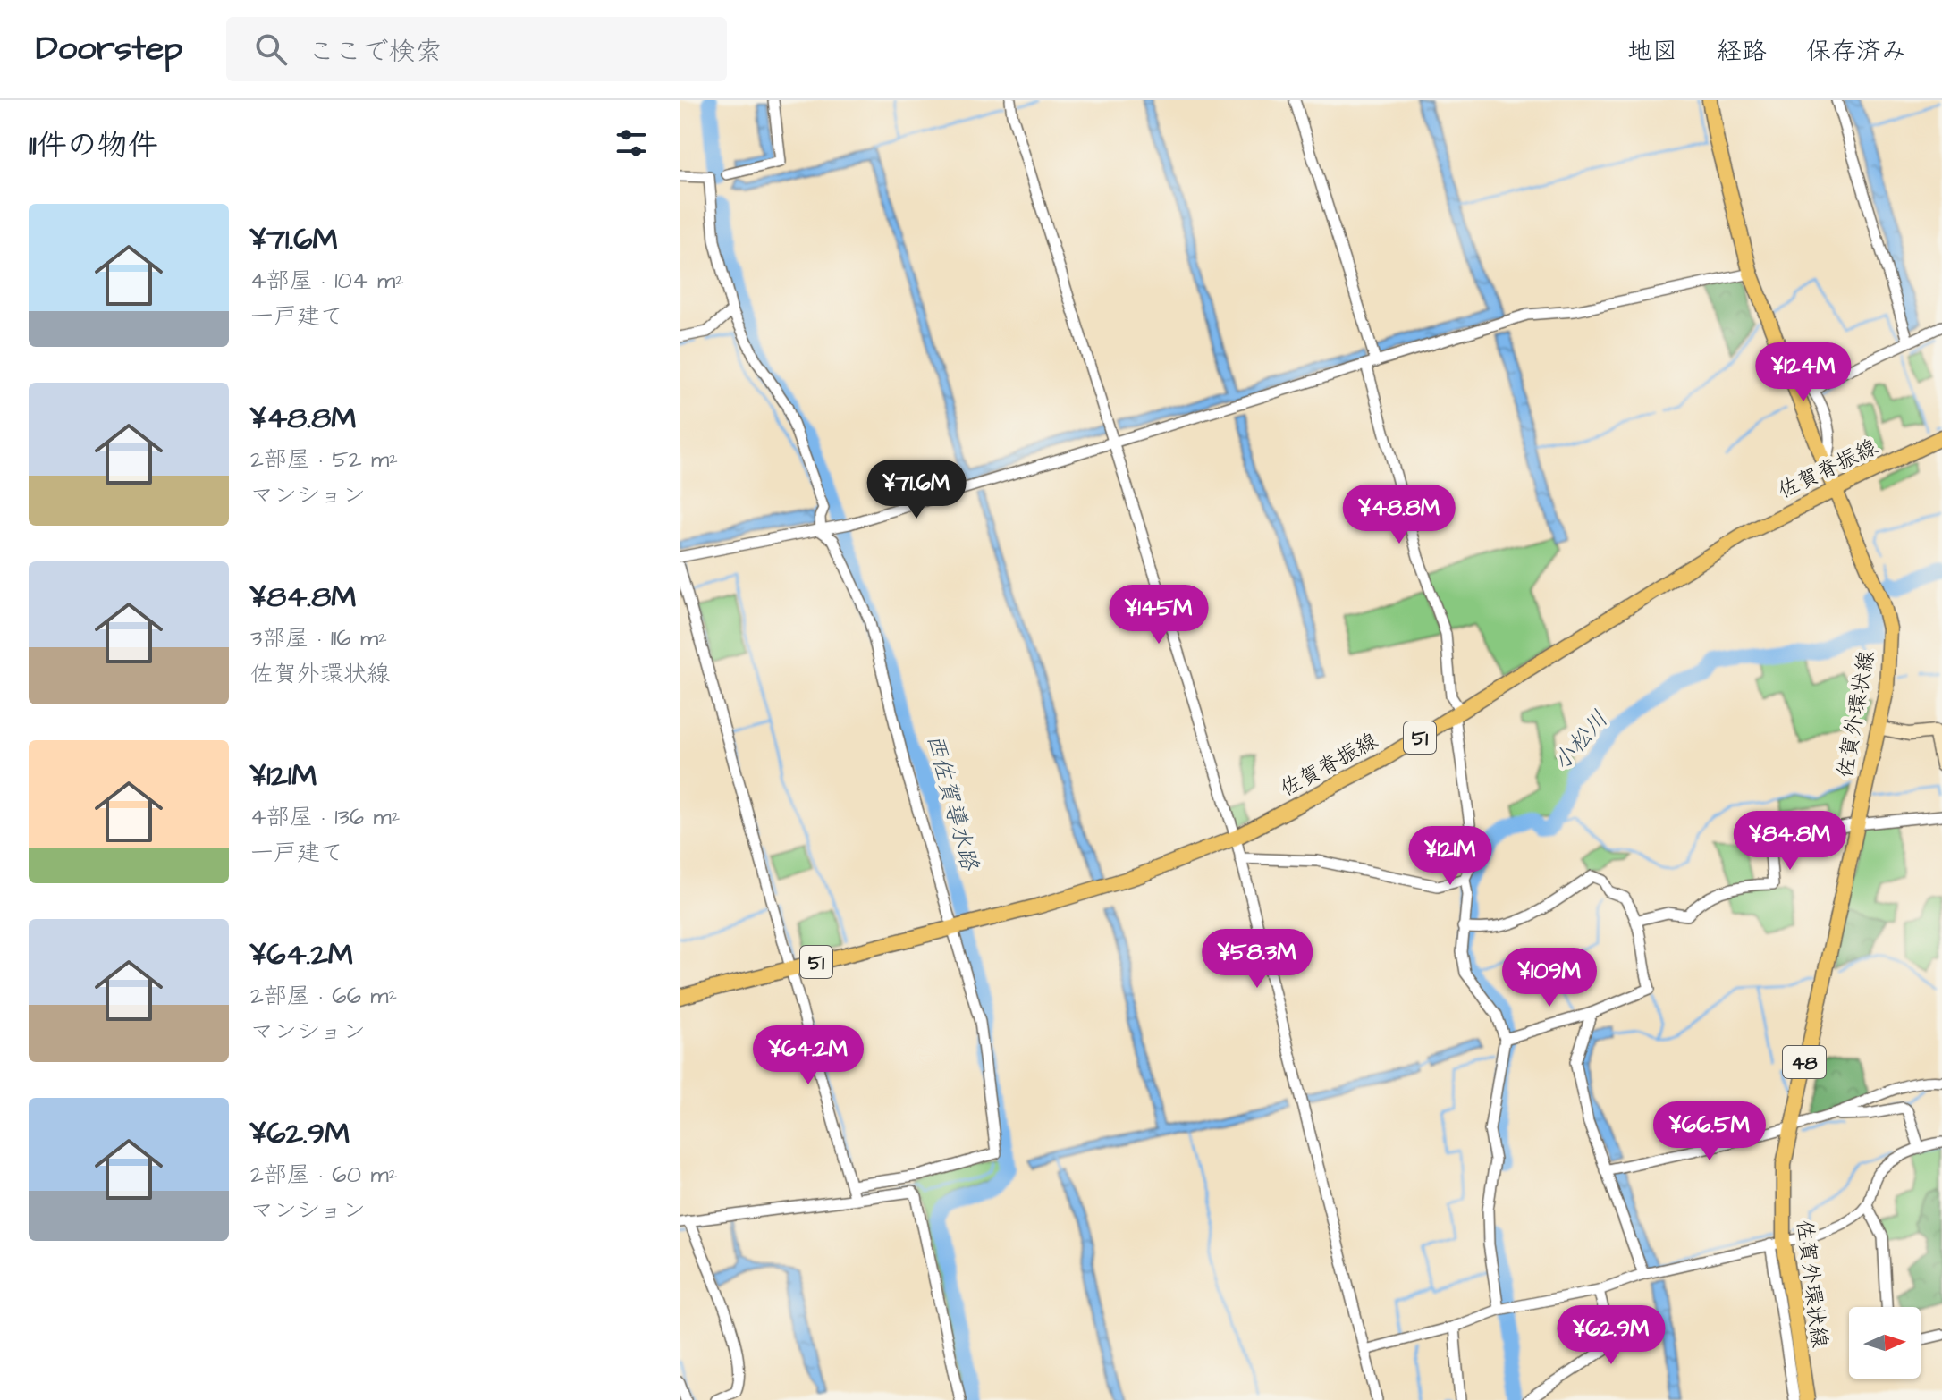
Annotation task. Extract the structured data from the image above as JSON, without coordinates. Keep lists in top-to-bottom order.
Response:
{
  "streets": {
    "main road": [
      "佐賀脊振線",
      "佐賀外環状線",
      "51",
      "48"
    ]
  },
  "crossings": [
    ["佐賀脊振線", "佐賀外環状線"]
  ],
  "water": ["小松川", "西佐賀導水路"],
  "north": "right",
  "page": {
    "header": "Doorstep",
    "search": "ここで検索",
    "nav": ["地図", "経路", "保存済み"],
    "heading": "11件の物件",
    "list": [
      {
        "name": "¥71.6M",
        "note": "4部屋 · 104 m² · 一戸建て"
      },
      {
        "name": "¥48.8M",
        "note": "2部屋 · 52 m² · マンション"
      },
      {
        "name": "¥84.8M",
        "note": "3部屋 · 116 m² · 佐賀外環状線"
      },
      {
        "name": "¥121M",
        "note": "4部屋 · 136 m² · 一戸建て"
      },
      {
        "name": "¥64.2M",
        "note": "2部屋 · 66 m² · マンション"
      },
      {
        "name": "¥62.9M",
        "note": "2部屋 · 60 m² · マンション"
      }
    ],
    "price": [
      "¥124M",
      "¥71.6M",
      "¥48.8M",
      "¥145M",
      "¥84.8M",
      "¥121M",
      "¥58.3M",
      "¥109M",
      "¥64.2M",
      "¥66.5M",
      "¥62.9M"
    ]
  }
}
